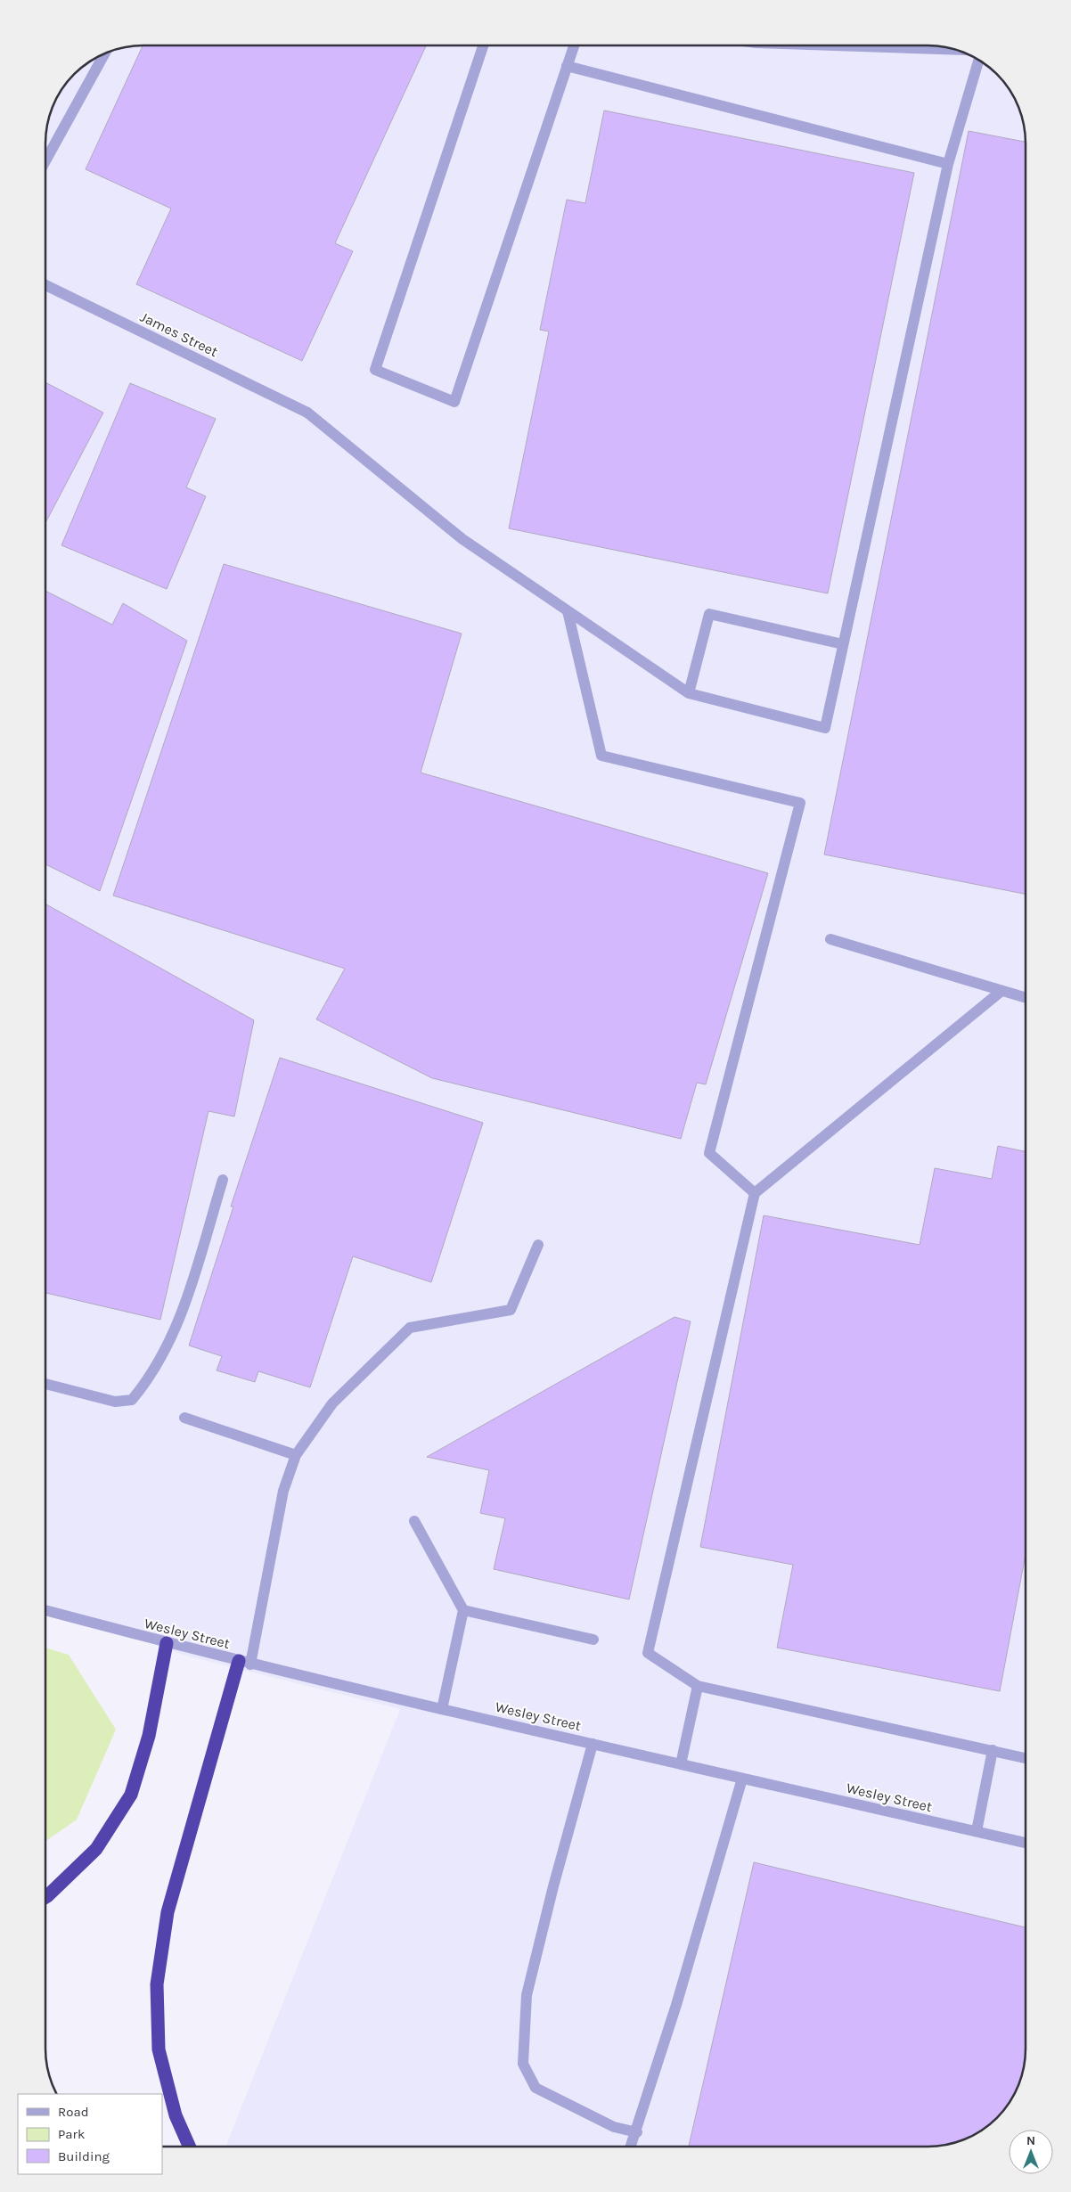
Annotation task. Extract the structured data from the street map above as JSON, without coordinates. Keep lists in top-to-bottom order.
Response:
{
  "streets": {
    "street": ["James Street", "Wesley Street"]
  },
  "legend": ["Road", "Park", "Building"],
  "north": "top"
}
